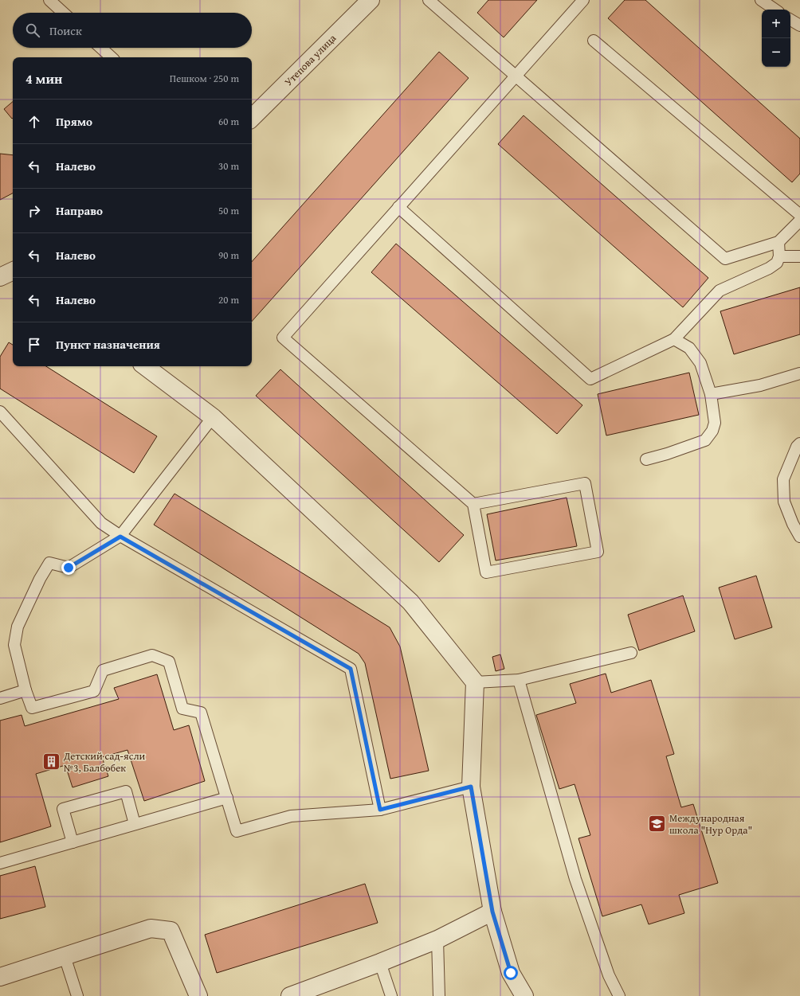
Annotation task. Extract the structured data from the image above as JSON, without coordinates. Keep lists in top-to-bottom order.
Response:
{
  "streets": {
    "street": ["Утепова улица"]
  },
  "places": {
    "building": ["Детский сад-ясли №3, Балбөбек"],
    "school or university": ["Международная школа \"Нур Орда\""]
  },
  "page": {
    "map_buttons": ["+", "−"],
    "search": "Поиск",
    "heading": ["4 мин", "Пешком · 250 m"],
    "list": [
      ["Прямо", "60 m"],
      ["Налево", "30 m"],
      ["Направо", "50 m"],
      ["Налево", "90 m"],
      ["Налево", "20 m"],
      "Пункт назначения"
    ]
  }
}
